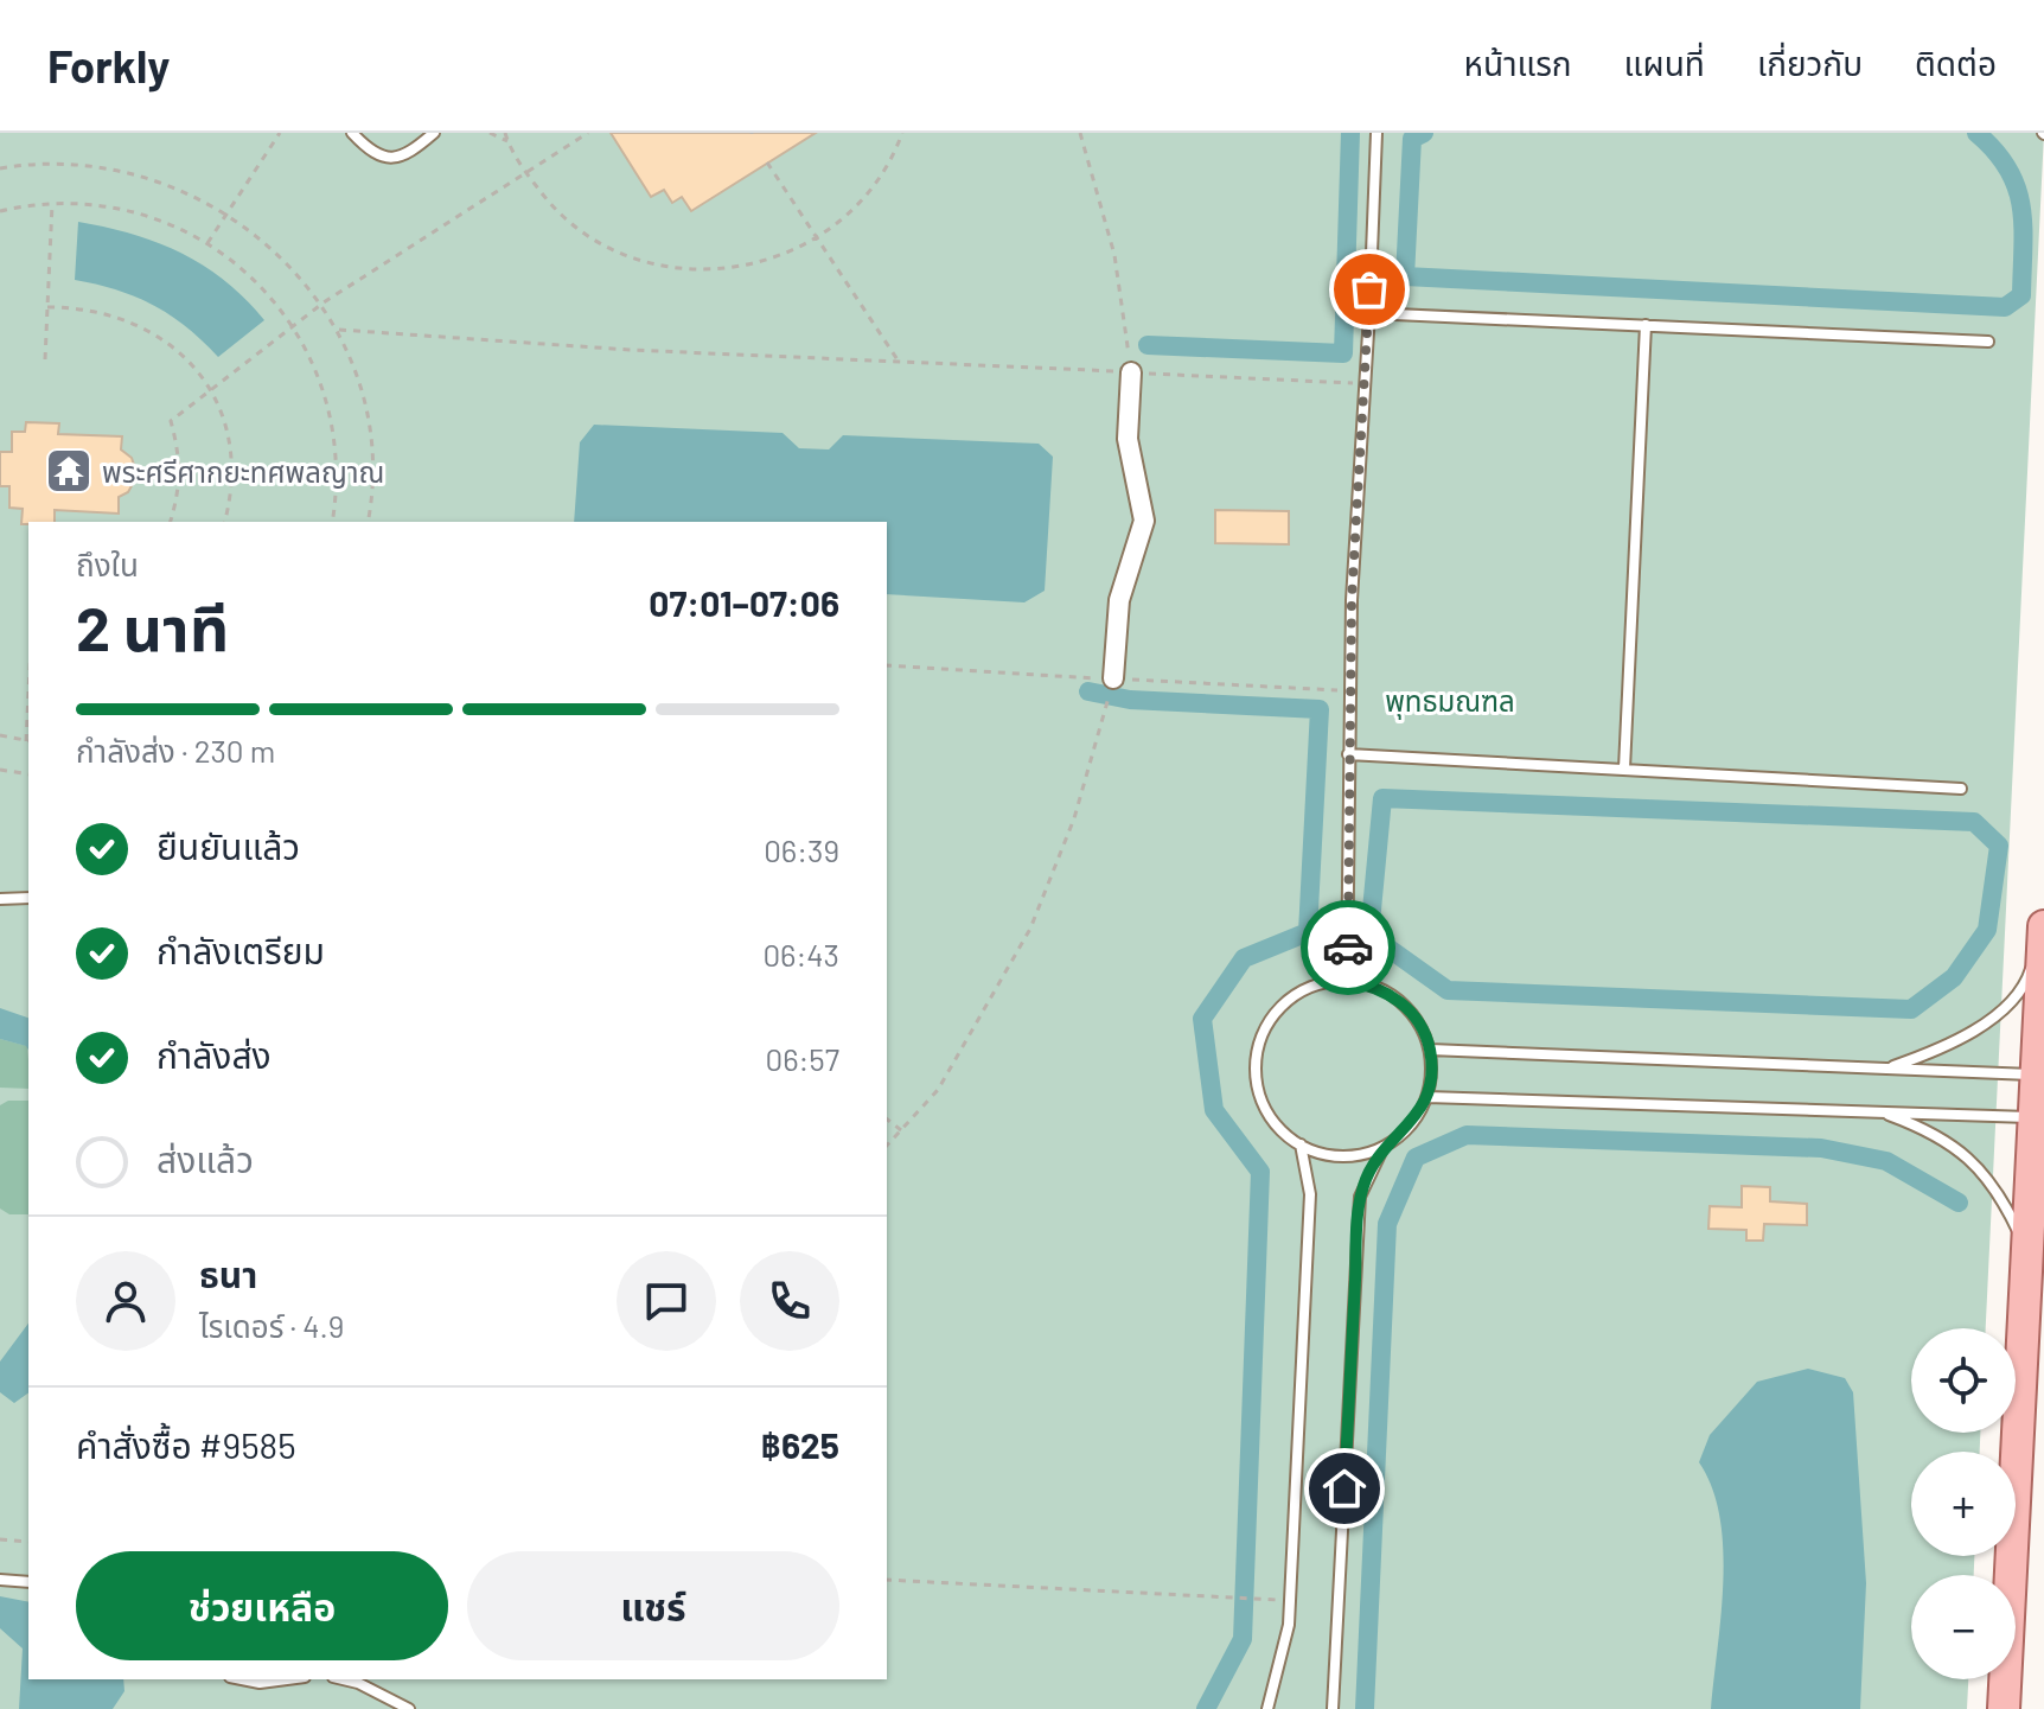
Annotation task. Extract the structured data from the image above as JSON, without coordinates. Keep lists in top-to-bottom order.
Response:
{
  "parks": ["พุทธมณฑล"],
  "places": {
    "temple": ["พระศรีศากยะทศพลญาณ"]
  },
  "page": {
    "header": "Forkly",
    "nav": [
      "หน้าแรก",
      "แผนที่",
      "เกี่ยวกับ",
      "ติดต่อ"
    ],
    "heading": ["2 นาที", "ถึงใน", "07:01–07:06"],
    "panel": [
      "ธนา",
      "ไรเดอร์ · 4.9",
      "คำสั่งซื้อ #9585",
      "฿625"
    ],
    "bar": "กำลังส่ง · 230 m",
    "list": [
      ["ยืนยันแล้ว", "06:39"],
      ["กำลังเตรียม", "06:43"],
      ["กำลังส่ง", "06:57"],
      "ส่งแล้ว"
    ],
    "map_buttons": ["+", "−"],
    "buttons": ["ช่วยเหลือ", "แชร์"]
  }
}
